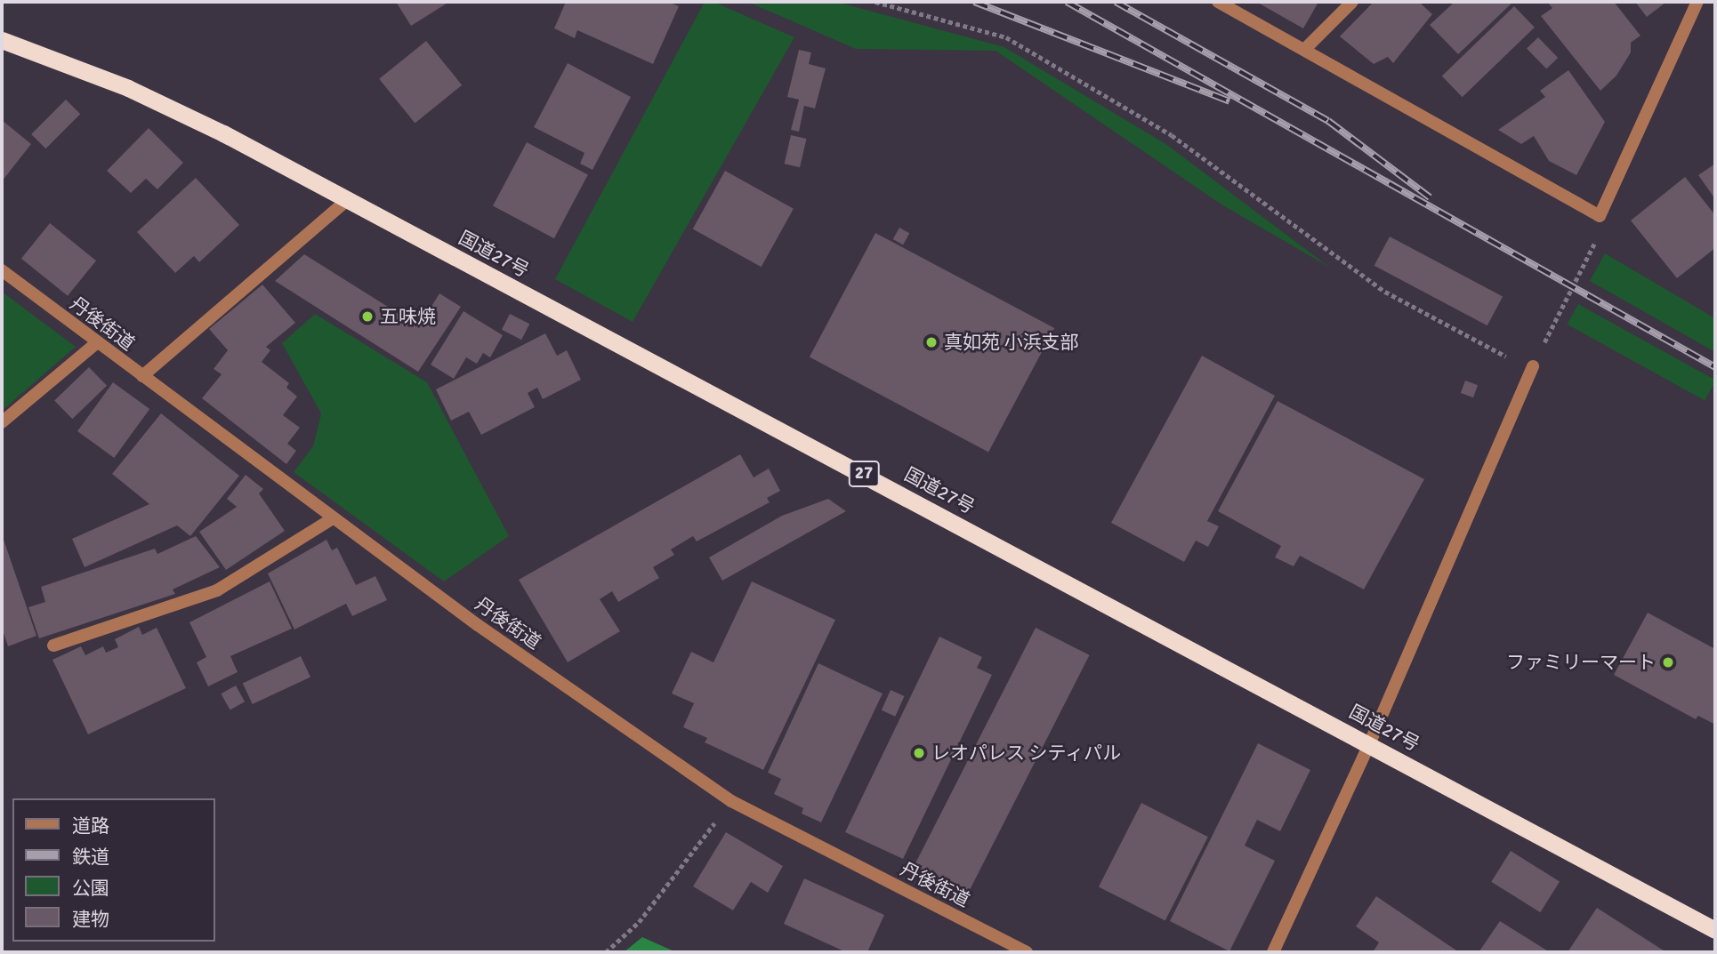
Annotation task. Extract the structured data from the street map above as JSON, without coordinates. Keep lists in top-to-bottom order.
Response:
{
  "streets": {
    "highway": ["国道27号", "27"],
    "street": ["丹後街道"]
  },
  "places": [
    "五味焼",
    "真如苑 小浜支部",
    "ファミリーマート",
    "レオパレス シティパル"
  ],
  "legend": [
    "道路",
    "鉄道",
    "公園",
    "建物"
  ]
}
